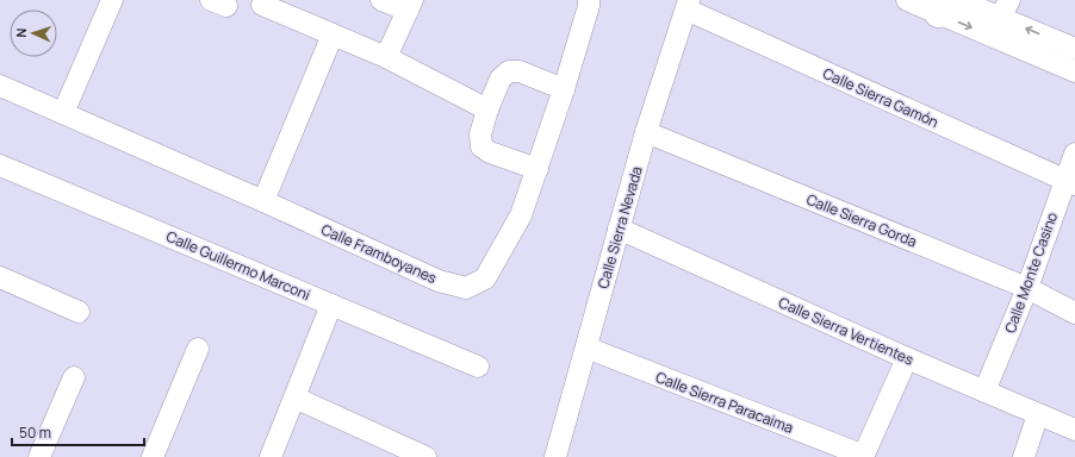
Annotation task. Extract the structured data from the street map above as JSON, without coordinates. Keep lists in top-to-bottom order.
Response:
{
  "streets": {
    "street": [
      "Calle Sierra Gamón",
      "Calle Sierra Gorda",
      "Calle Sierra Nevada",
      "Calle Framboyanes",
      "Calle Guillermo Marconi",
      "Calle Monte Casino",
      "Calle Sierra Vertientes",
      "Calle Sierra Paracaima"
    ]
  },
  "crossings": [
    ["Calle Sierra Gamón", "Calle Sierra Nevada"],
    ["Calle Sierra Gamón", "Calle Monte Casino"],
    ["Calle Sierra Gorda", "Calle Sierra Nevada"],
    ["Calle Sierra Gorda", "Calle Monte Casino"],
    ["Calle Sierra Nevada", "Calle Sierra Vertientes"],
    ["Calle Sierra Nevada", "Calle Sierra Paracaima"],
    ["Calle Monte Casino", "Calle Sierra Vertientes"]
  ],
  "scale_bar": "50 m",
  "north": "left"
}
